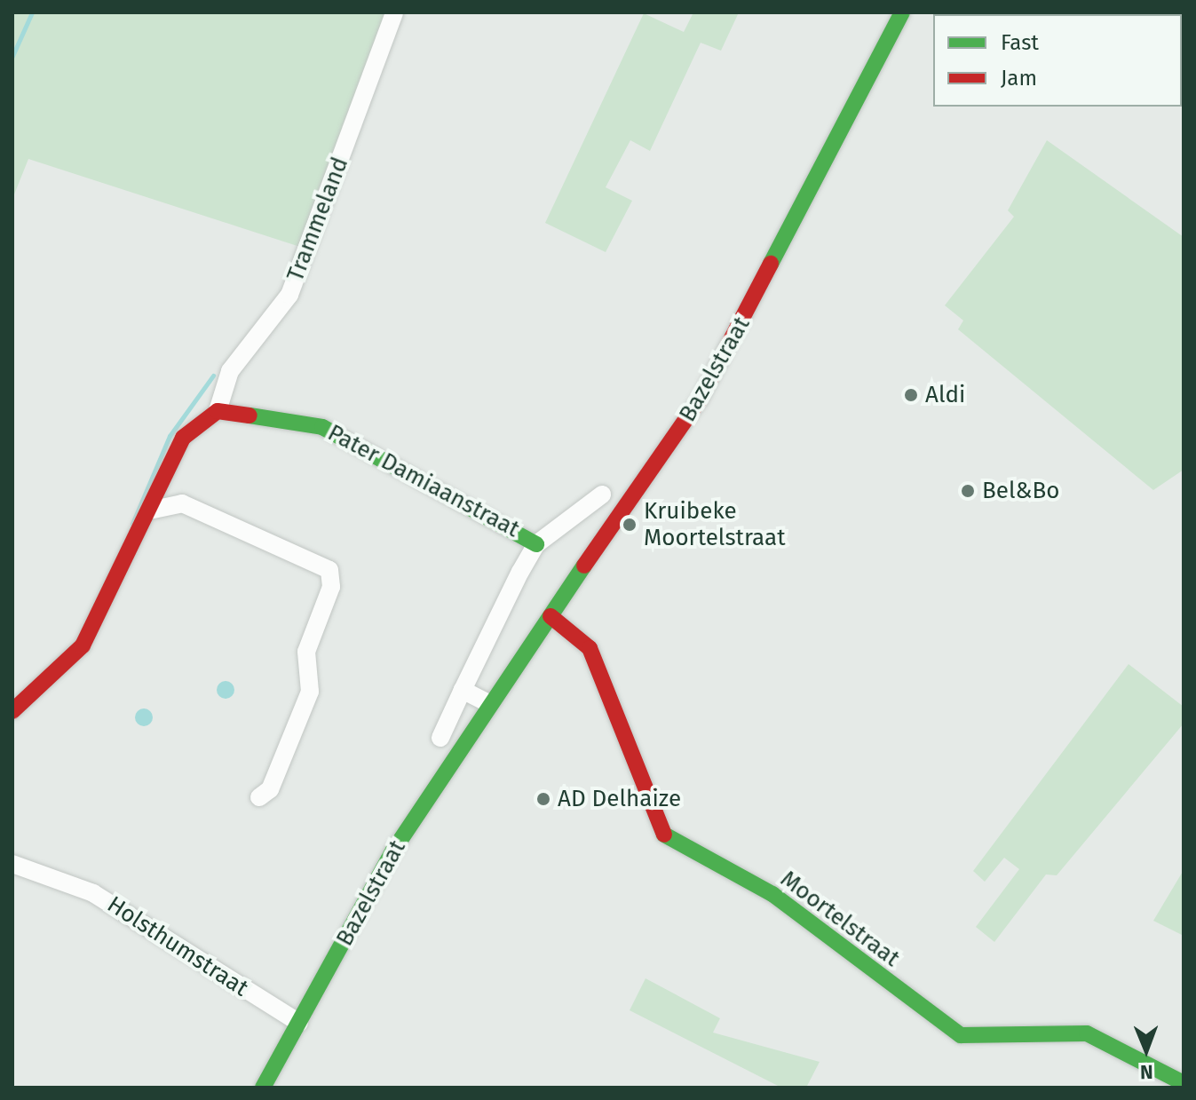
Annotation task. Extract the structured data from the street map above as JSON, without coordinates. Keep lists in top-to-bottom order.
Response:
{
  "streets": {
    "street": [
      "Trammeland",
      "Bazelstraat",
      "Pater Damiaanstraat",
      "Moortelstraat",
      "Holsthumstraat"
    ]
  },
  "crossings": [
    ["Trammeland", "Pater Damiaanstraat"],
    ["Bazelstraat", "Moortelstraat"],
    ["Bazelstraat", "Holsthumstraat"]
  ],
  "places": [
    "Aldi",
    "Bel&Bo",
    "Kruibeke Moortelstraat",
    "AD Delhaize"
  ],
  "legend": ["Fast", "Jam"],
  "north": "bottom"
}
